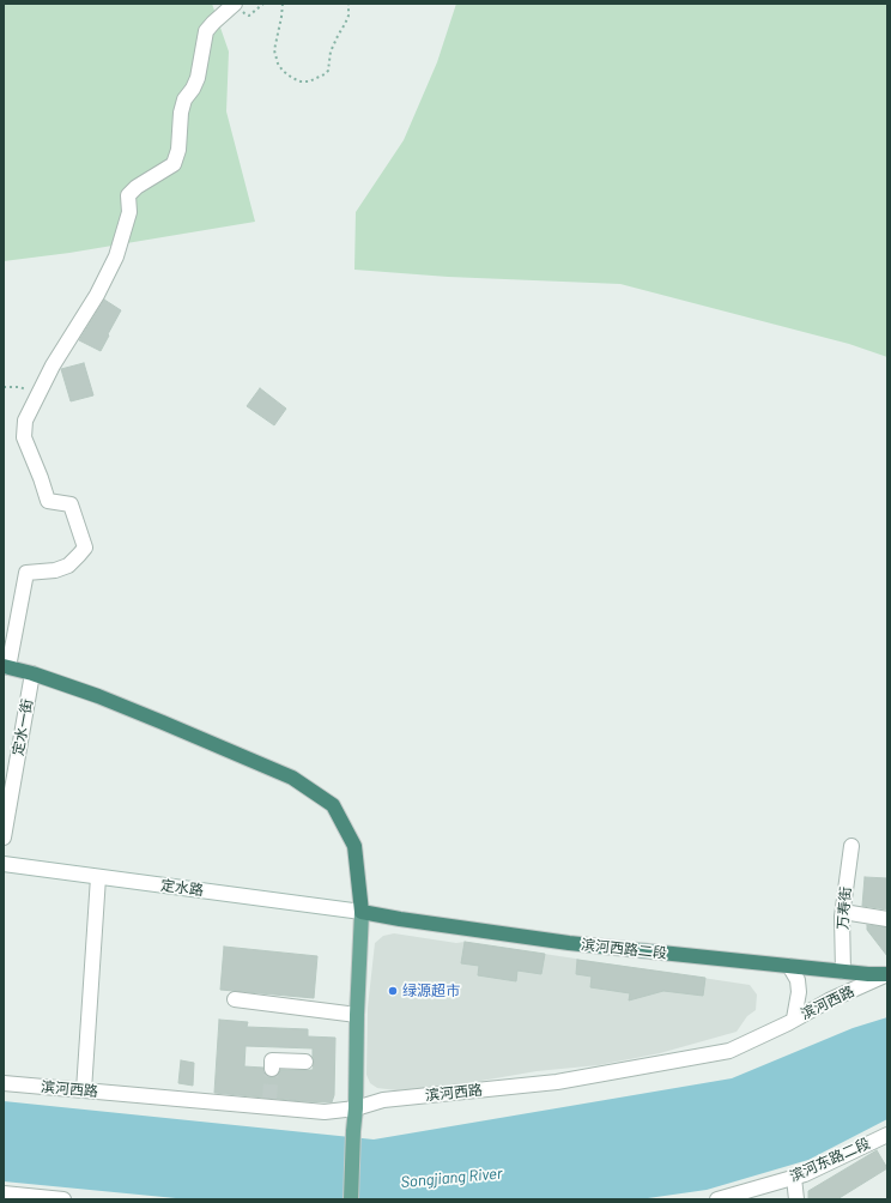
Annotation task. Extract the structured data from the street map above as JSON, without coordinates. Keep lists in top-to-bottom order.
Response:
{
  "streets": {
    "highway": ["滨河西路二段"],
    "street": [
      "定水一街",
      "定水路",
      "万寿街",
      "滨河西路",
      "滨河东路二段"
    ]
  },
  "crossings": [
    ["定水路", "滨河西路二段"],
    ["万寿街", "滨河西路二段"],
    ["滨河西路二段", "滨河西路"]
  ],
  "water": ["Songjiang River"],
  "places": ["绿源超市"]
}
